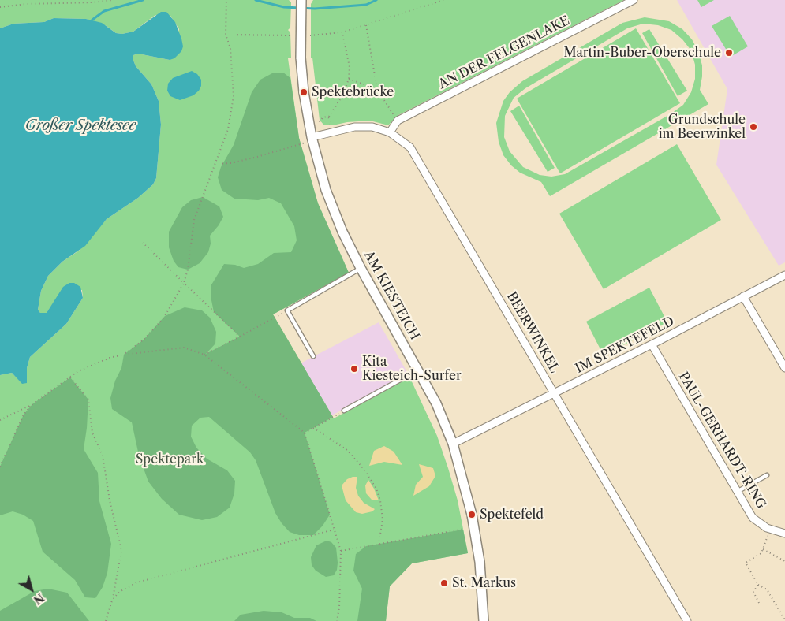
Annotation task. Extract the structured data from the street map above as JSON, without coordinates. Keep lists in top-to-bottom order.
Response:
{
  "streets": {
    "street": [
      "AN DER FELGENLAKE",
      "AM KIESTEICH",
      "BEERWINKEL",
      "IM SPEKTEFELD",
      "PAUL-GERHARDT-RING"
    ]
  },
  "crossings": [
    ["AN DER FELGENLAKE", "BEERWINKEL"],
    ["AM KIESTEICH", "BEERWINKEL"],
    ["AM KIESTEICH", "IM SPEKTEFELD"],
    ["BEERWINKEL", "IM SPEKTEFELD"],
    ["IM SPEKTEFELD", "PAUL-GERHARDT-RING"]
  ],
  "water": ["Großer Spektesee"],
  "parks": ["Spektepark"],
  "places": [
    "Martin-Buber-Oberschule",
    "Spektebrücke",
    "Grundschule im Beerwinkel",
    "Kita Kiesteich-Surfer",
    "Spektefeld",
    "St. Markus"
  ],
  "north": "bottom right"
}
